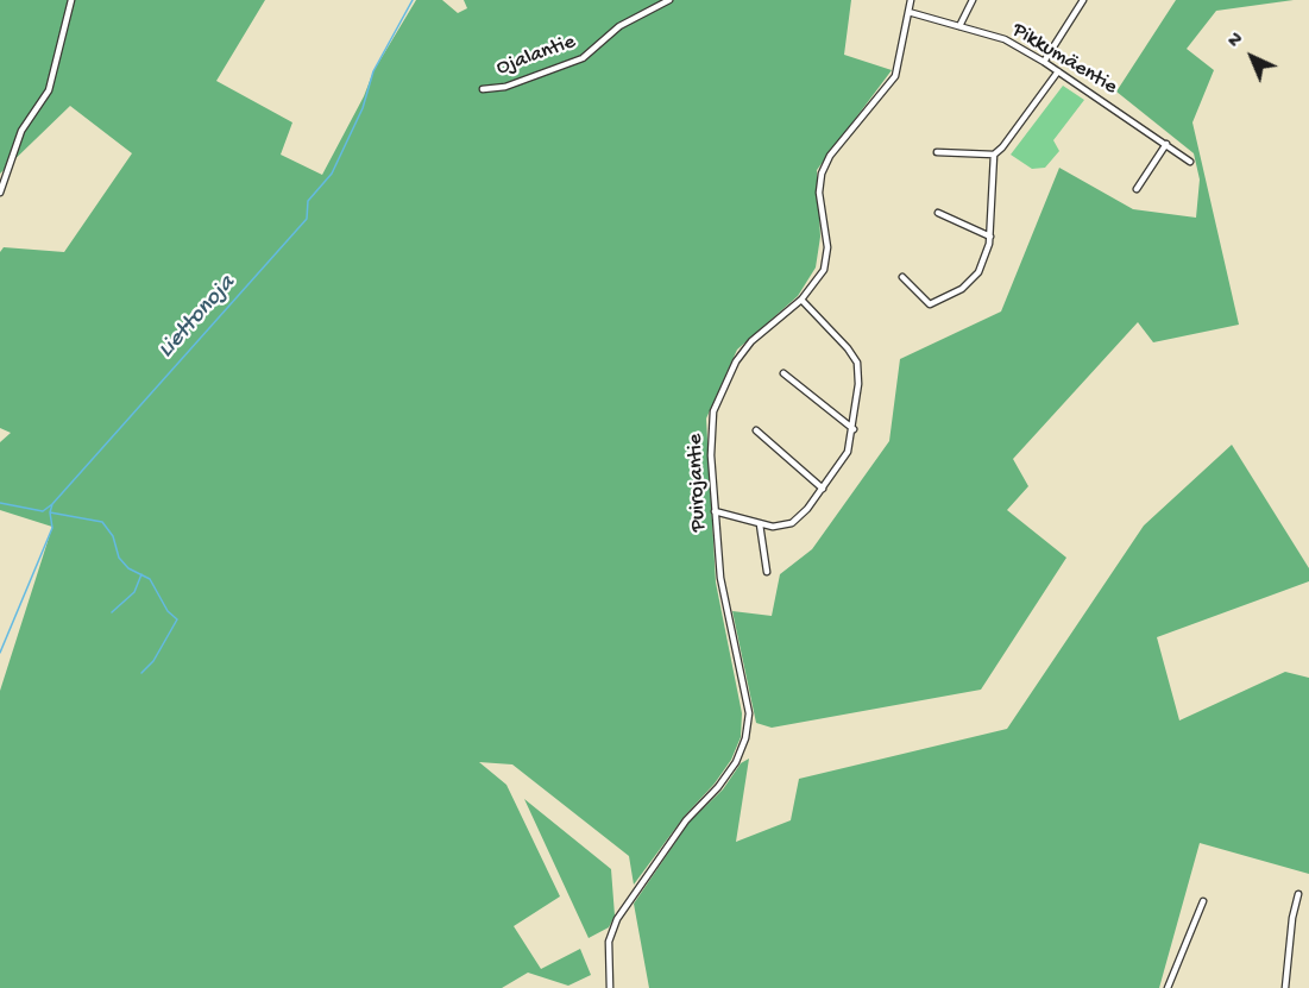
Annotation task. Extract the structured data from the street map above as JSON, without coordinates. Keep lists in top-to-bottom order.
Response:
{
  "streets": {
    "street": ["Ojalantie", "Pikkumäentie", "Puirojantie"]
  },
  "crossings": [
    ["Pikkumäentie", "Puirojantie"]
  ],
  "water": ["Liettonoja"],
  "north": "top left"
}
